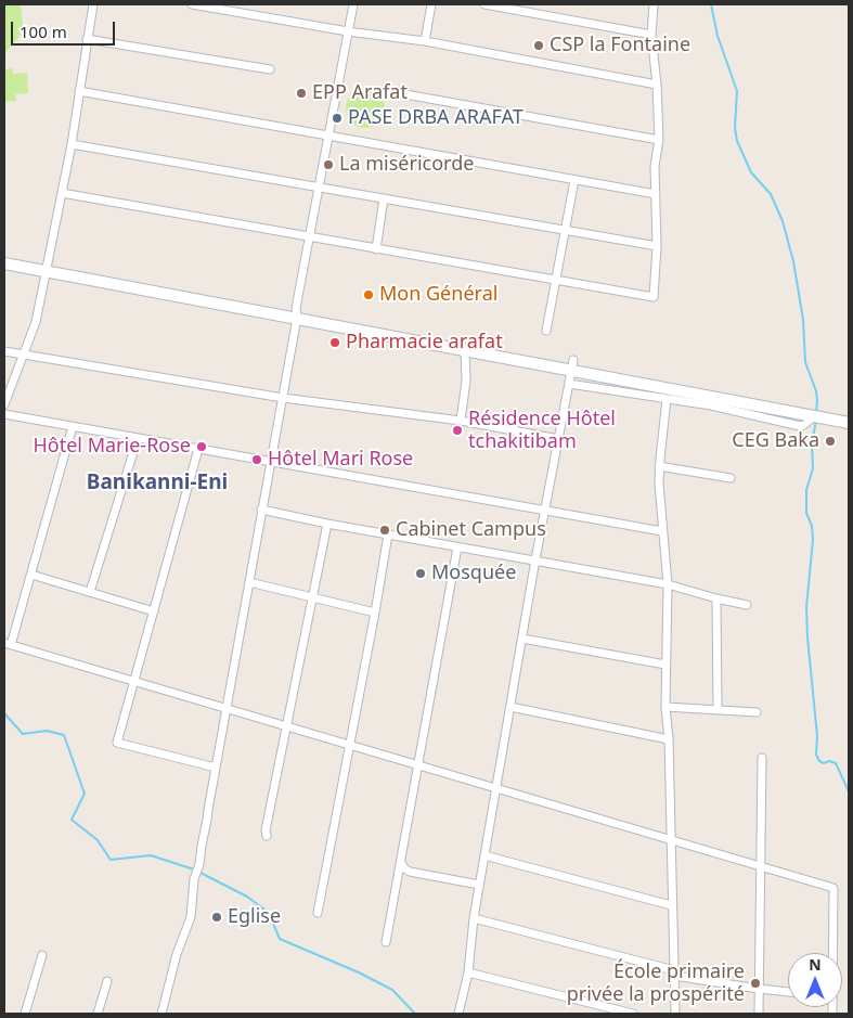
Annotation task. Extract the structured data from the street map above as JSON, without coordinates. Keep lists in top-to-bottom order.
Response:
{
  "districts": ["Banikanni-Eni"],
  "places": [
    "CSP la Fontaine",
    "EPP Arafat",
    "PASE DRBA ARAFAT",
    "La miséricorde",
    "Mon Général",
    "Pharmacie arafat",
    "Résidence Hôtel tchakitibam",
    "CEG Baka",
    "Hôtel Marie-Rose",
    "Hôtel Mari Rose",
    "Cabinet Campus",
    "Mosquée",
    "Eglise",
    "École primaire privée la prospérité"
  ],
  "scale_bar": "100 m",
  "north": "top"
}
